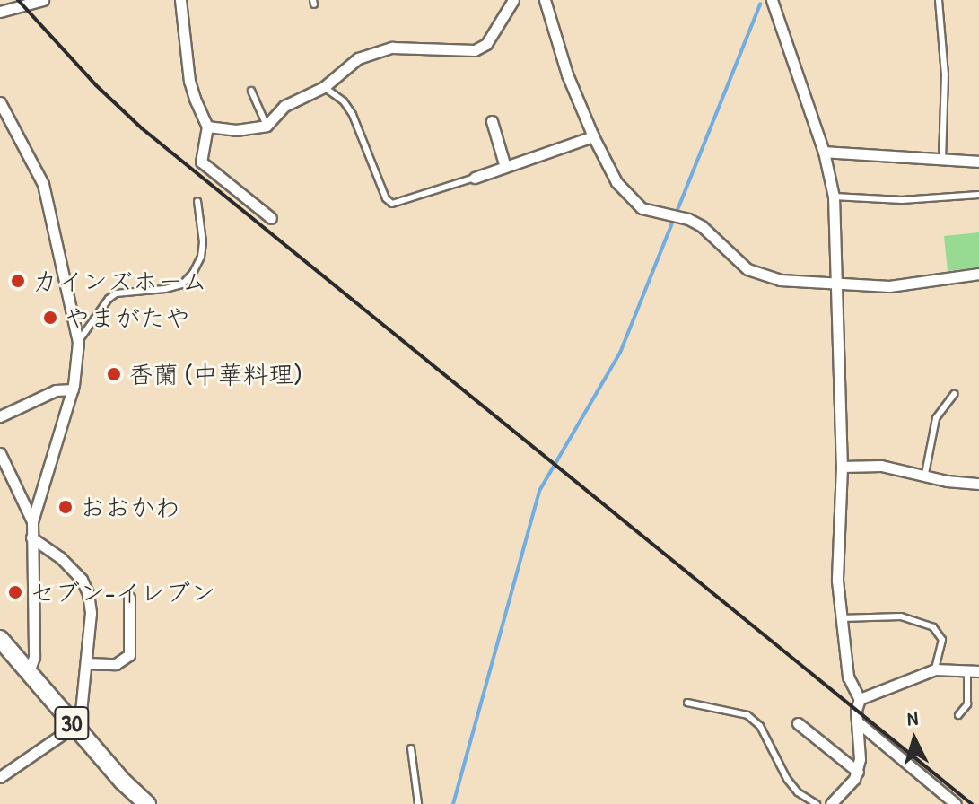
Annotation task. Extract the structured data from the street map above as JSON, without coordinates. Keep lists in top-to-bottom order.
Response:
{
  "streets": {
    "main road": ["30"]
  },
  "places": [
    "カインズホーム",
    "やまがたや",
    "香蘭 (中華料理)",
    "おおかわ",
    "セブン-イレブン"
  ],
  "north": "top"
}
